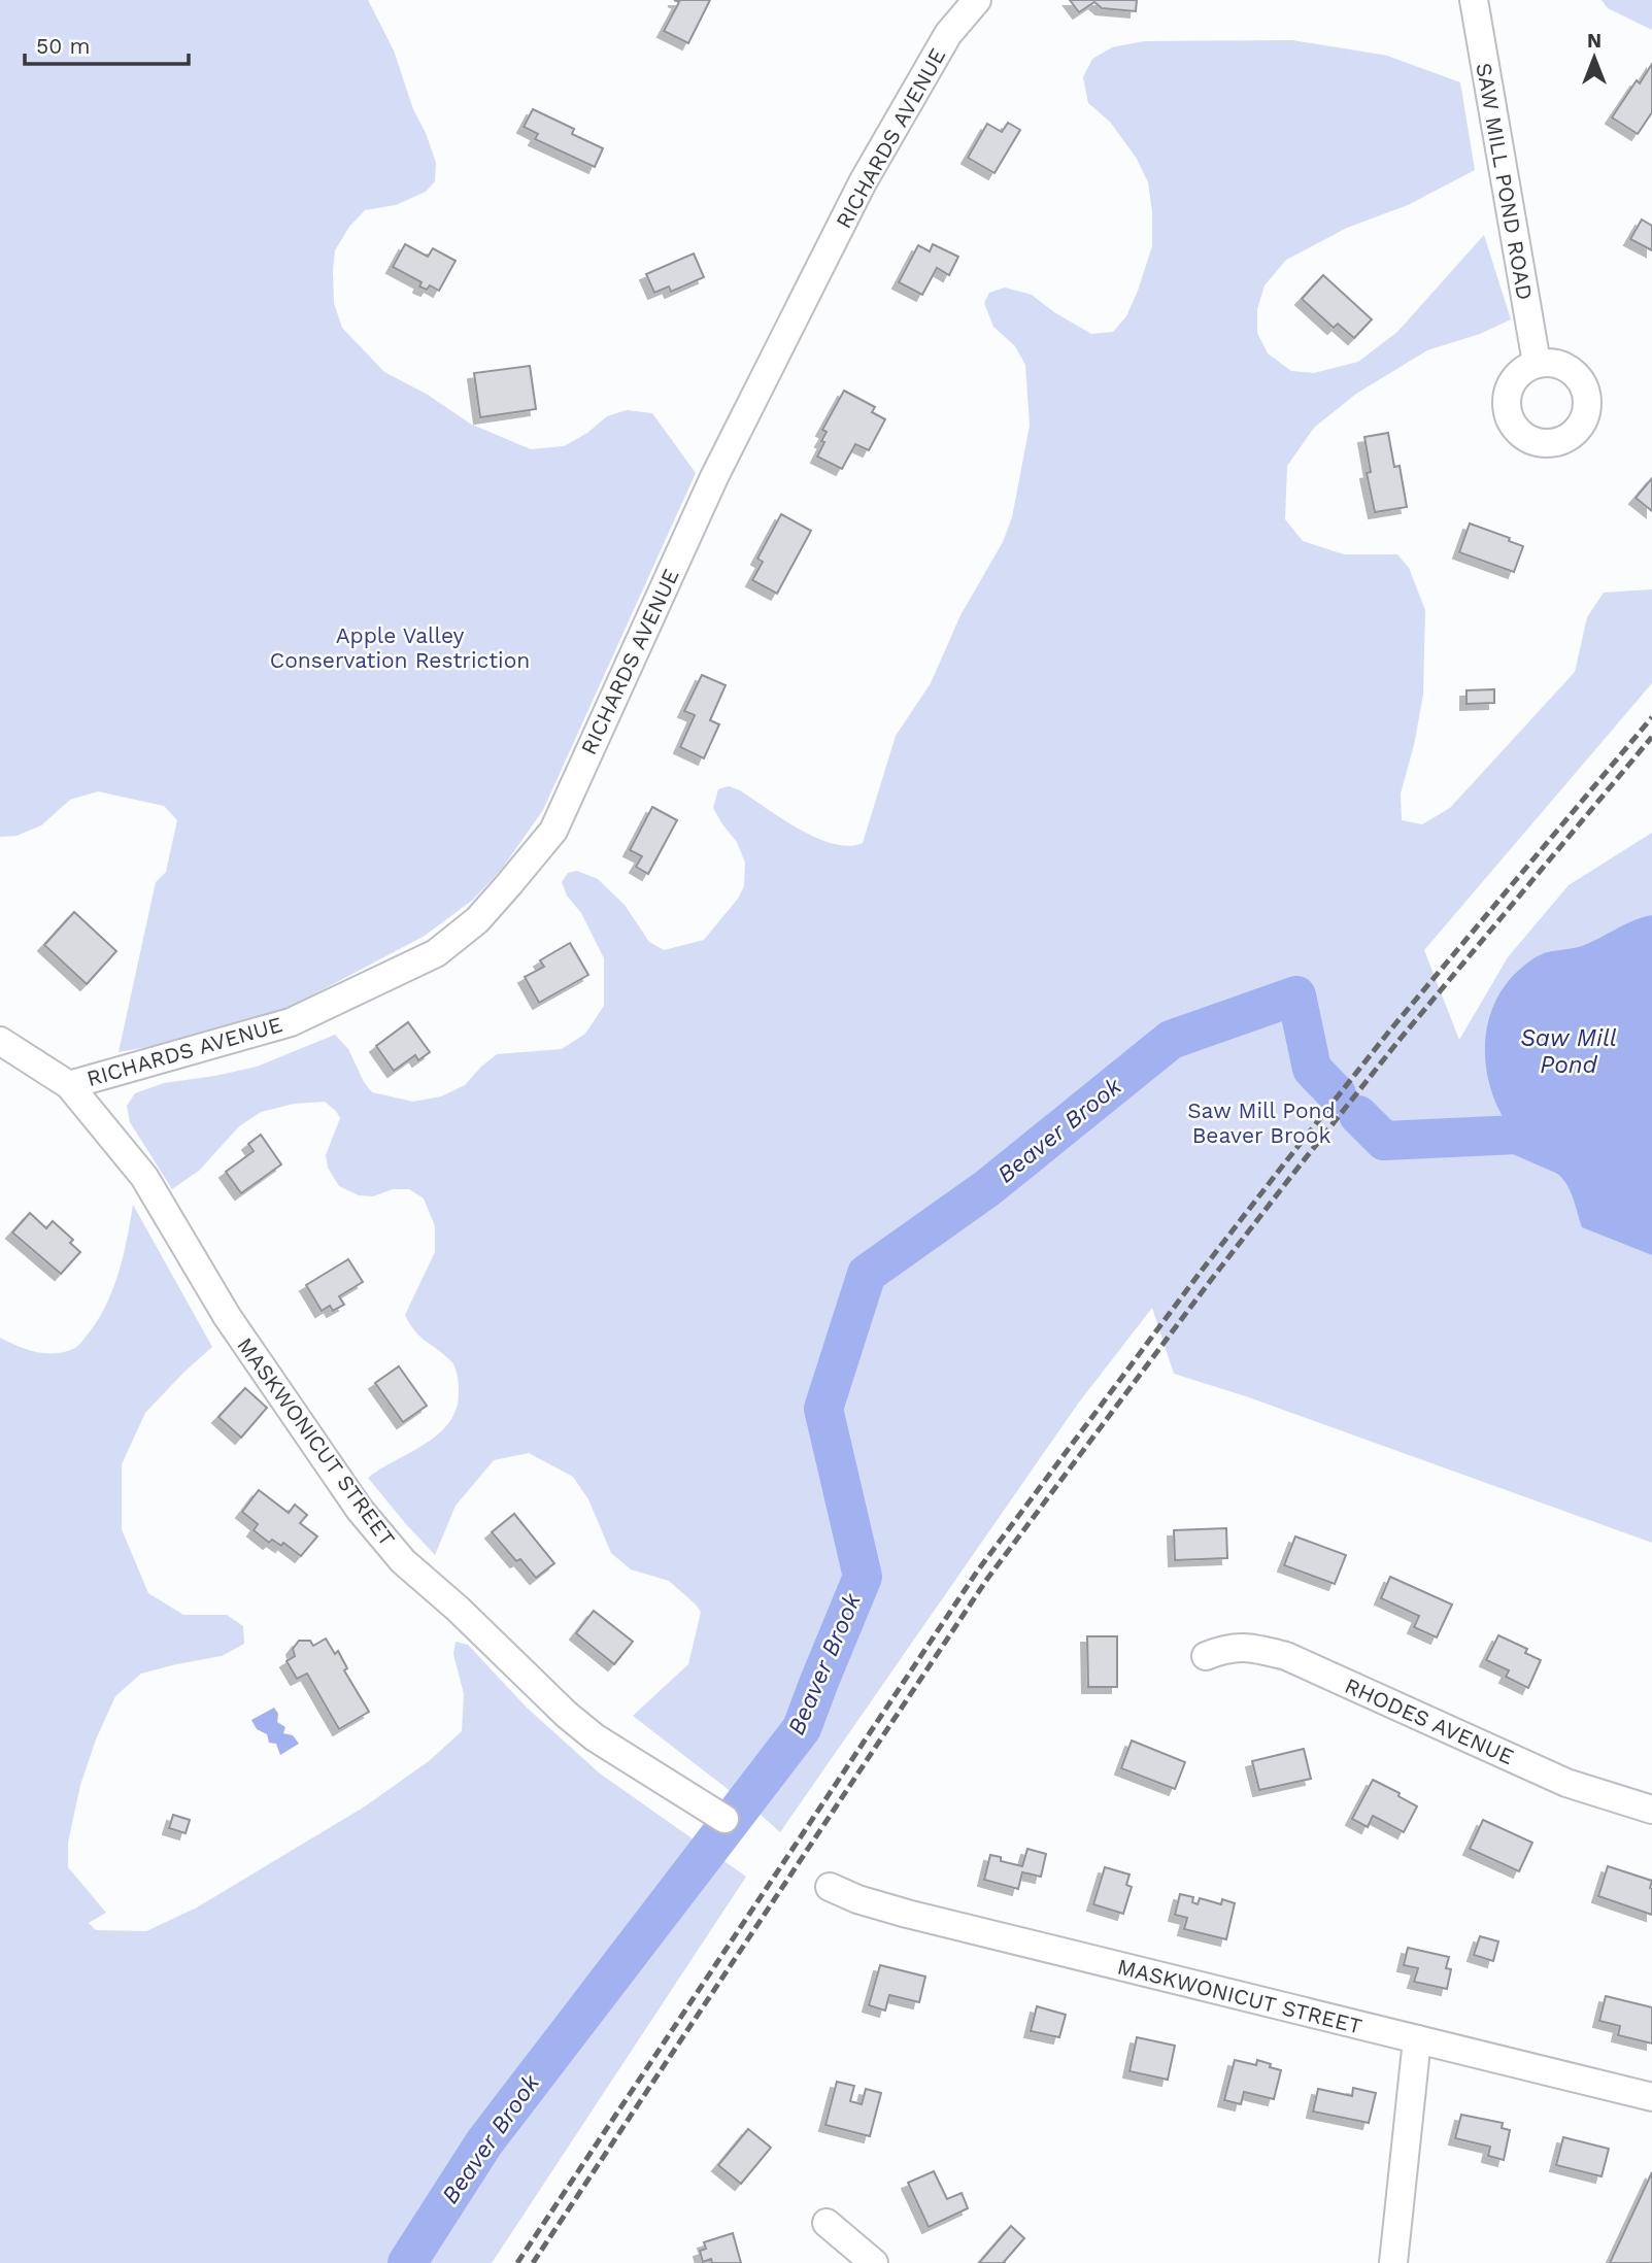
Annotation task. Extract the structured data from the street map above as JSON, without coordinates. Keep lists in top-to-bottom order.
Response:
{
  "streets": {
    "street": [
      "RICHARDS AVENUE",
      "SAW MILL POND ROAD",
      "MASKWONICUT STREET",
      "RHODES AVENUE"
    ]
  },
  "crossings": [
    ["RICHARDS AVENUE", "MASKWONICUT STREET"]
  ],
  "water": ["Saw Mill Pond", "Beaver Brook"],
  "parks": ["Apple Valley Conservation Restriction", "Saw Mill Pond Beaver Brook"],
  "scale_bar": "50 m",
  "north": "top"
}
